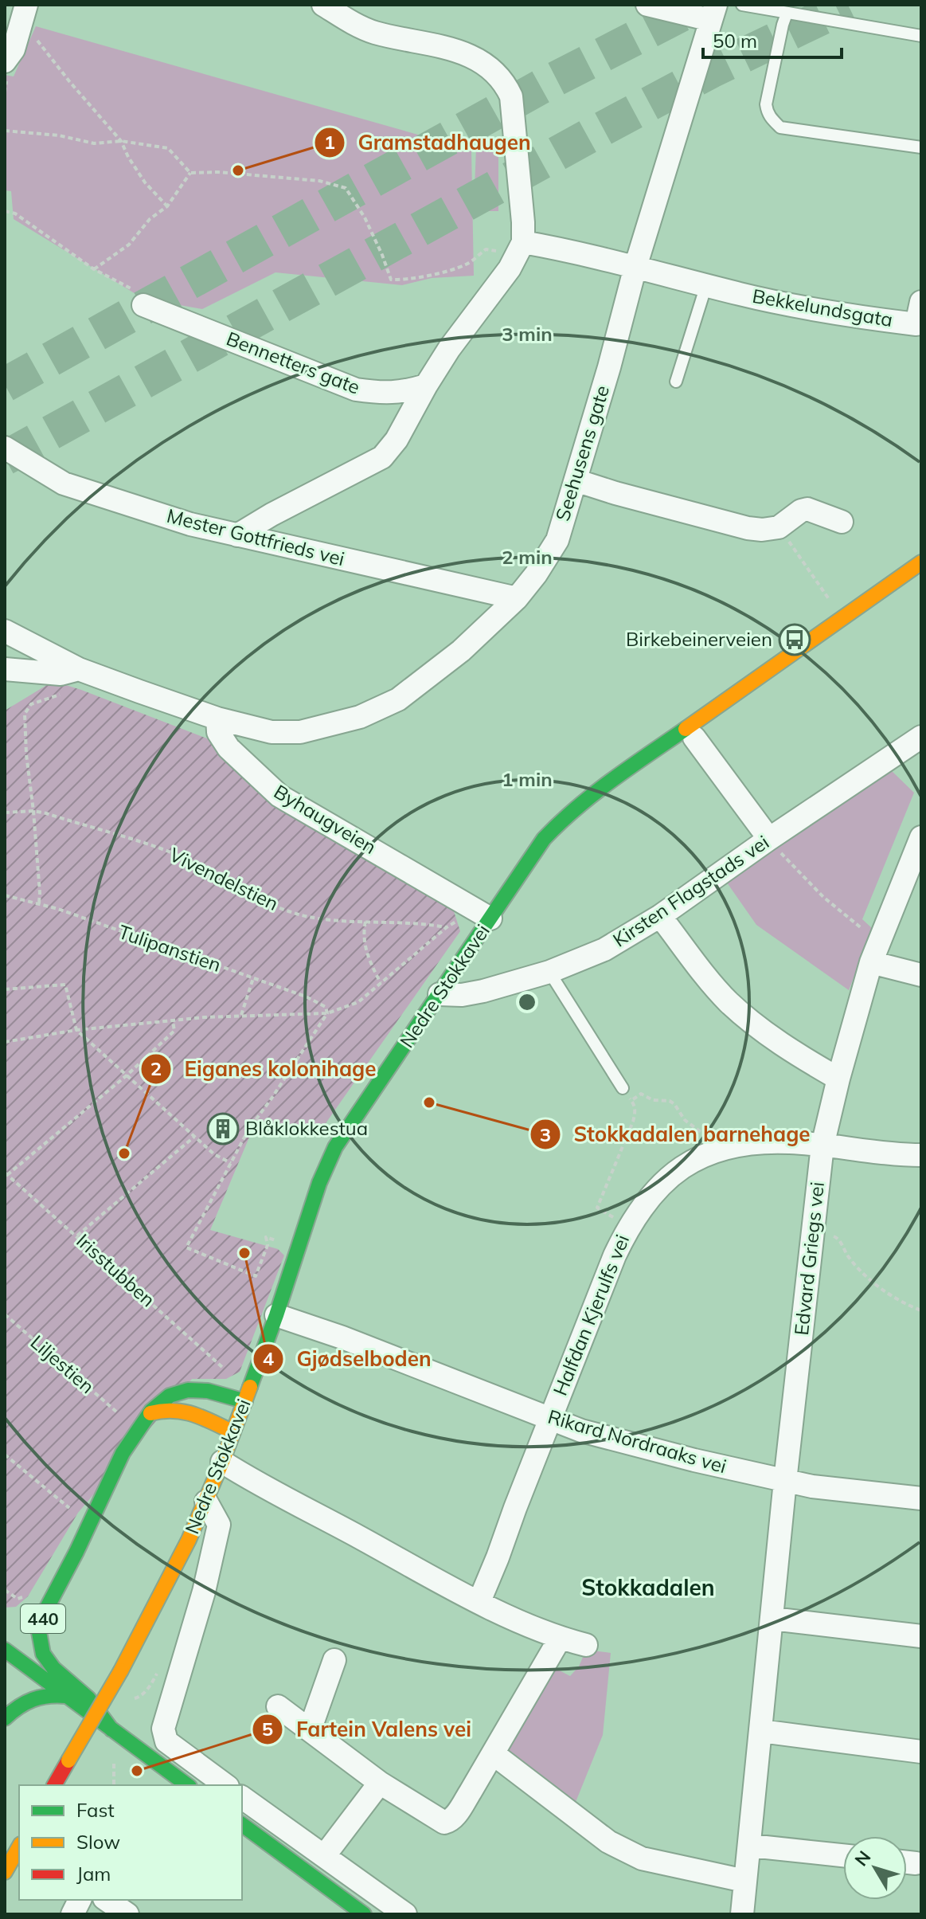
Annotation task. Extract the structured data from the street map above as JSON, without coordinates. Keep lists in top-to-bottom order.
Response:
{
  "streets": {
    "main road": ["Nedre Stokkavei", "440"],
    "street": [
      "Bekkelundsgata",
      "Bennetters gate",
      "Seehusens gate",
      "Mester Gottfrieds vei",
      "Byhaugveien",
      "Kirsten Flagstads vei",
      "Edvard Griegs vei",
      "Halfdan Kjerulfs vei",
      "Rikard Nordraaks vei"
    ],
    "path": [
      "Vivendelstien",
      "Tulipanstien",
      "Irisstubben",
      "Liljestien"
    ]
  },
  "crossings": [
    ["Bekkelundsgata", "Seehusens gate"],
    ["Seehusens gate", "Mester Gottfrieds vei"],
    ["Seehusens gate", "Byhaugveien"],
    ["Byhaugveien", "Nedre Stokkavei"],
    ["Kirsten Flagstads vei", "Nedre Stokkavei"],
    ["Nedre Stokkavei", "Rikard Nordraaks vei"],
    ["Nedre Stokkavei", "440"],
    ["Edvard Griegs vei", "Halfdan Kjerulfs vei"],
    ["Edvard Griegs vei", "Rikard Nordraaks vei"],
    ["Halfdan Kjerulfs vei", "Rikard Nordraaks vei"]
  ],
  "districts": ["Stokkadalen"],
  "places": {
    "other": [
      "Gramstadhaugen",
      "Stokkadalen barnehage",
      "Eiganes kolonihage",
      "Gjødselboden",
      "Fartein Valens vei"
    ],
    "bus stop": ["Birkebeinerveien"],
    "building": ["Blåklokkestua"]
  },
  "legend": ["Fast", "Slow", "Jam"],
  "scale_bar": "50 m",
  "north": "top left",
  "rings": ["3 min", "2 min", "1 min"]
}
